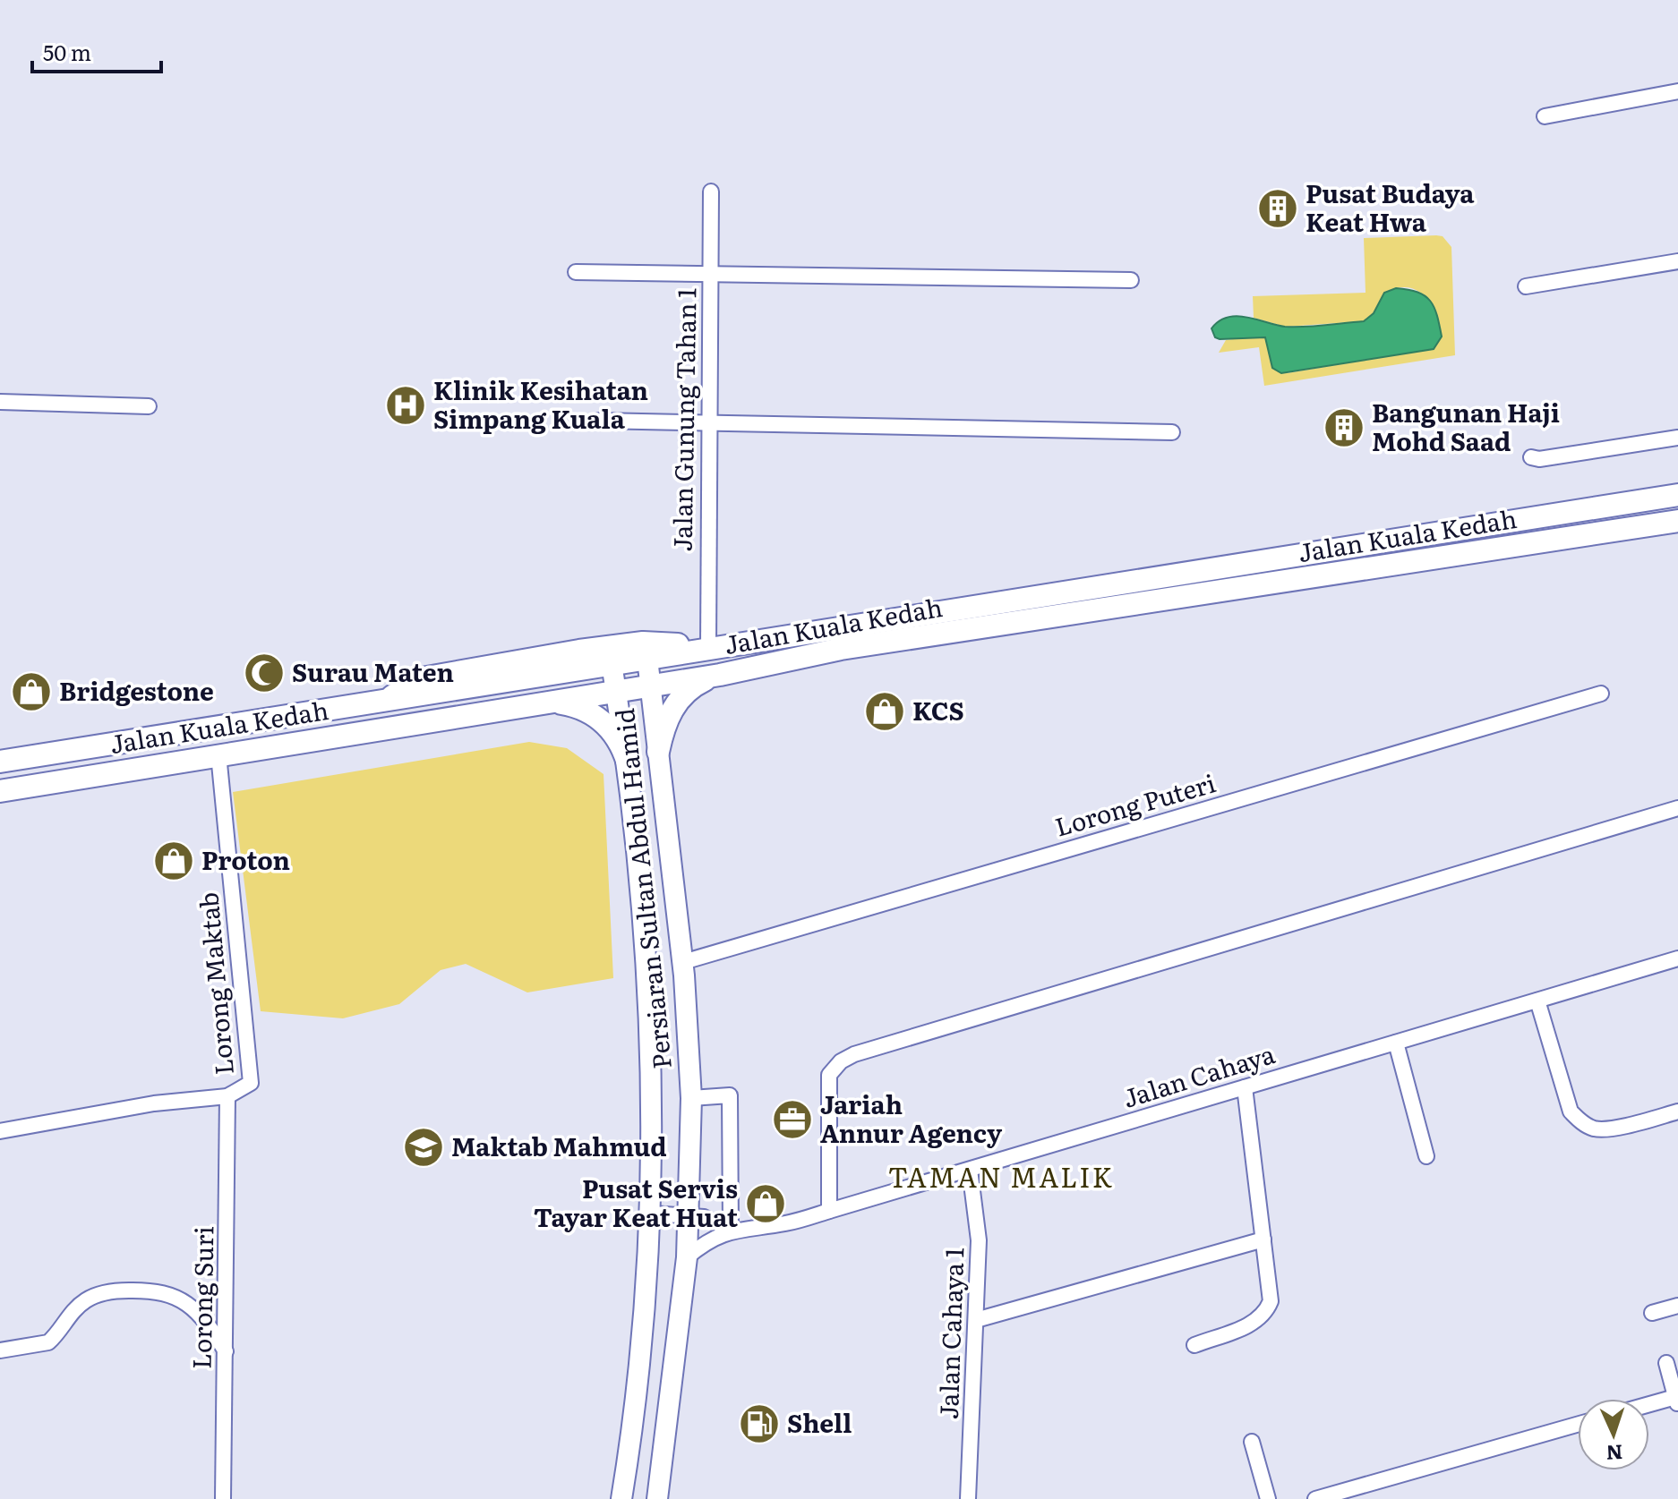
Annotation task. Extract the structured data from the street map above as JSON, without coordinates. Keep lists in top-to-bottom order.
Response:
{
  "streets": {
    "main road": ["Jalan Kuala Kedah", "Persiaran Sultan Abdul Hamid"],
    "street": [
      "Jalan Gunung Tahan 1",
      "Lorong Puteri",
      "Lorong Maktab",
      "Jalan Cahaya",
      "Lorong Suri",
      "Jalan Cahaya 1"
    ]
  },
  "crossings": [
    ["Jalan Gunung Tahan 1", "Jalan Kuala Kedah"],
    ["Jalan Kuala Kedah", "Persiaran Sultan Abdul Hamid"],
    ["Jalan Kuala Kedah", "Lorong Maktab"],
    ["Lorong Puteri", "Persiaran Sultan Abdul Hamid"],
    ["Persiaran Sultan Abdul Hamid", "Jalan Cahaya"],
    ["Lorong Maktab", "Lorong Suri"],
    ["Jalan Cahaya", "Jalan Cahaya 1"]
  ],
  "districts": ["TAMAN MALIK"],
  "places": {
    "building": ["Pusat Budaya Keat Hwa", "Bangunan Haji Mohd Saad"],
    "hospital": ["Klinik Kesihatan Simpang Kuala"],
    "mosque": ["Surau Maten"],
    "shop": [
      "Bridgestone",
      "KCS",
      "Proton",
      "Pusat Servis Tayar Keat Huat"
    ],
    "office": ["Jariah Annur Agency"],
    "school or university": ["Maktab Mahmud"],
    "fuel station": ["Shell"]
  },
  "scale_bar": "50 m",
  "north": "bottom"
}
